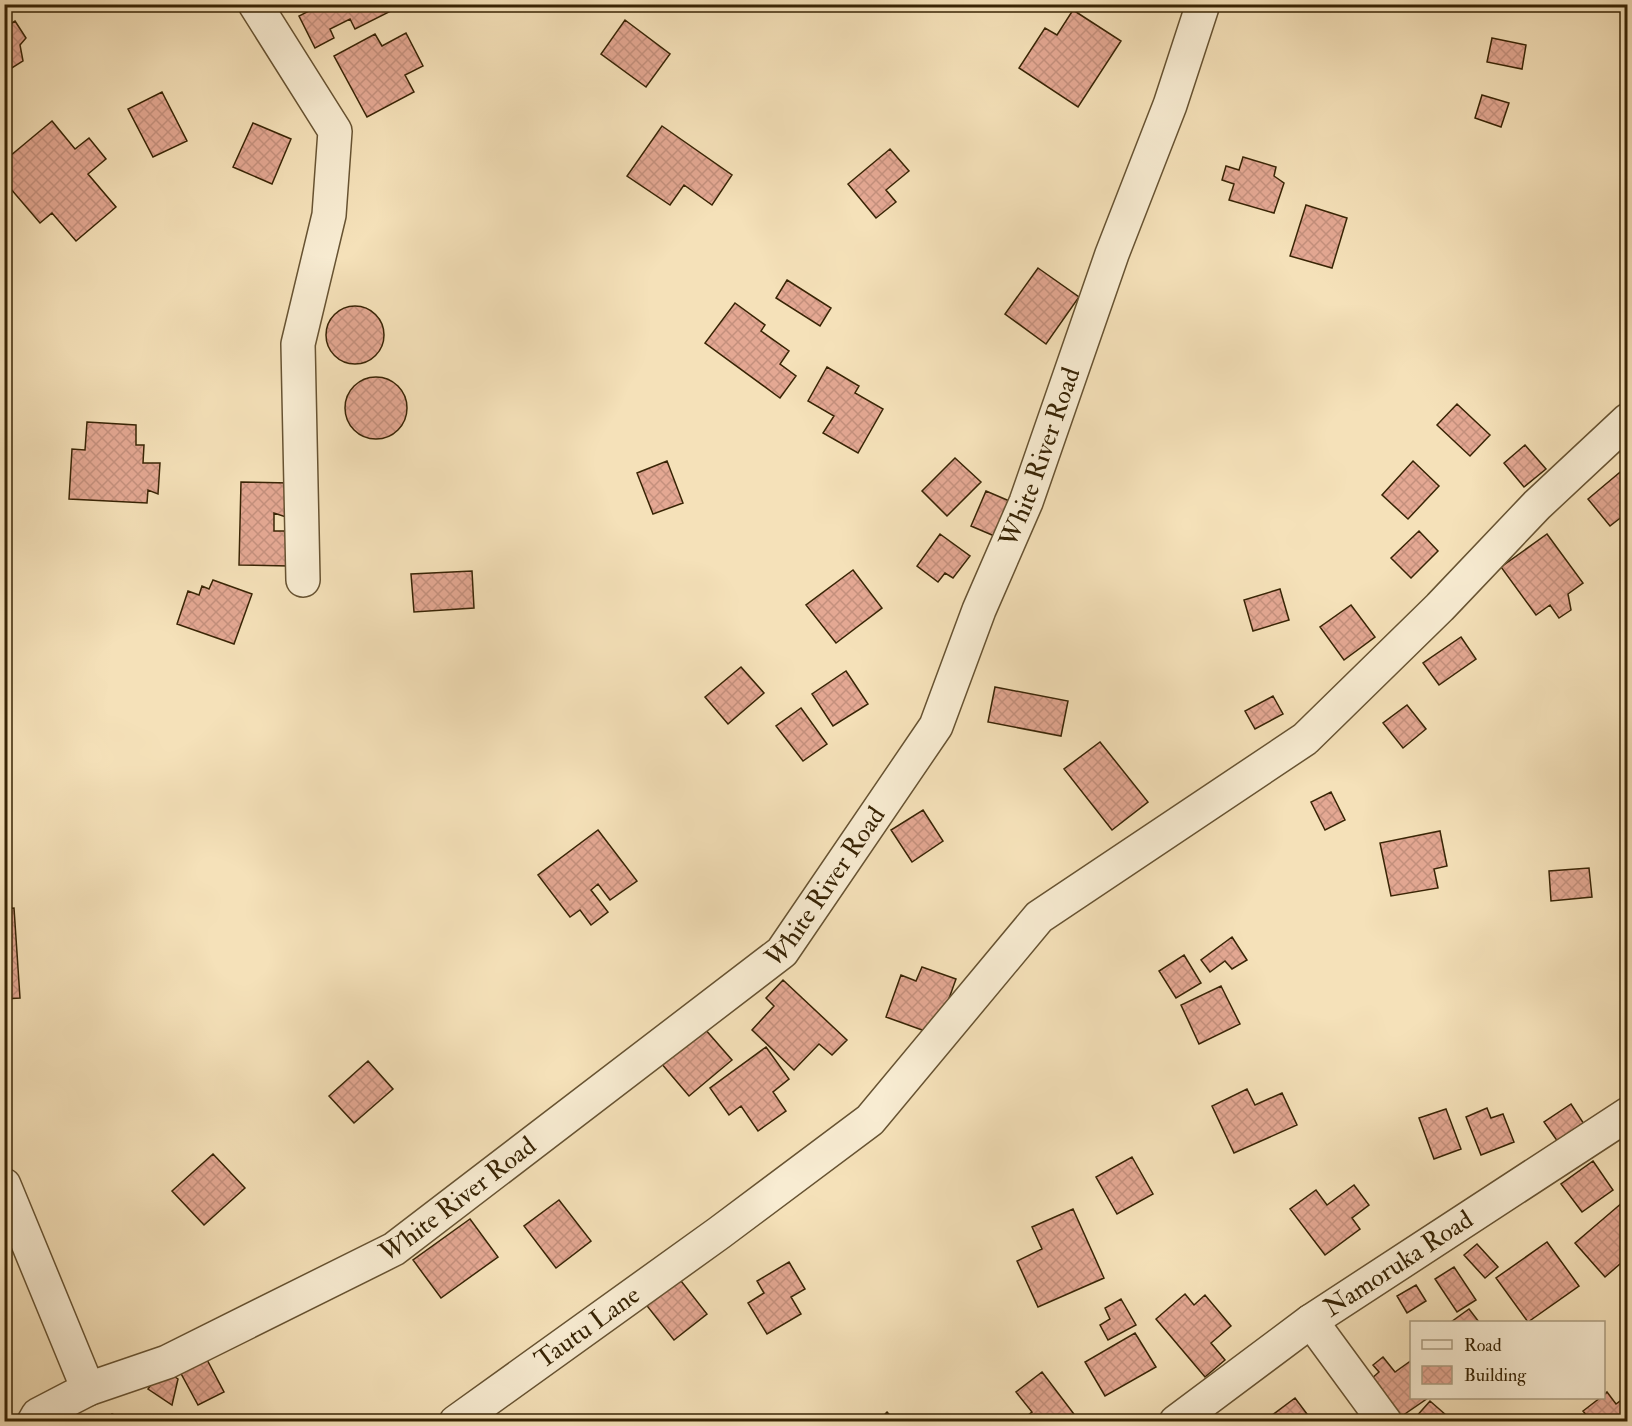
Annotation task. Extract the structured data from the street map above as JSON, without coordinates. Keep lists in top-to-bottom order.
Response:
{
  "streets": {
    "street": ["White River Road", "Namoruka Road", "Tautu Lane"]
  },
  "legend": ["Road", "Building"]
}
